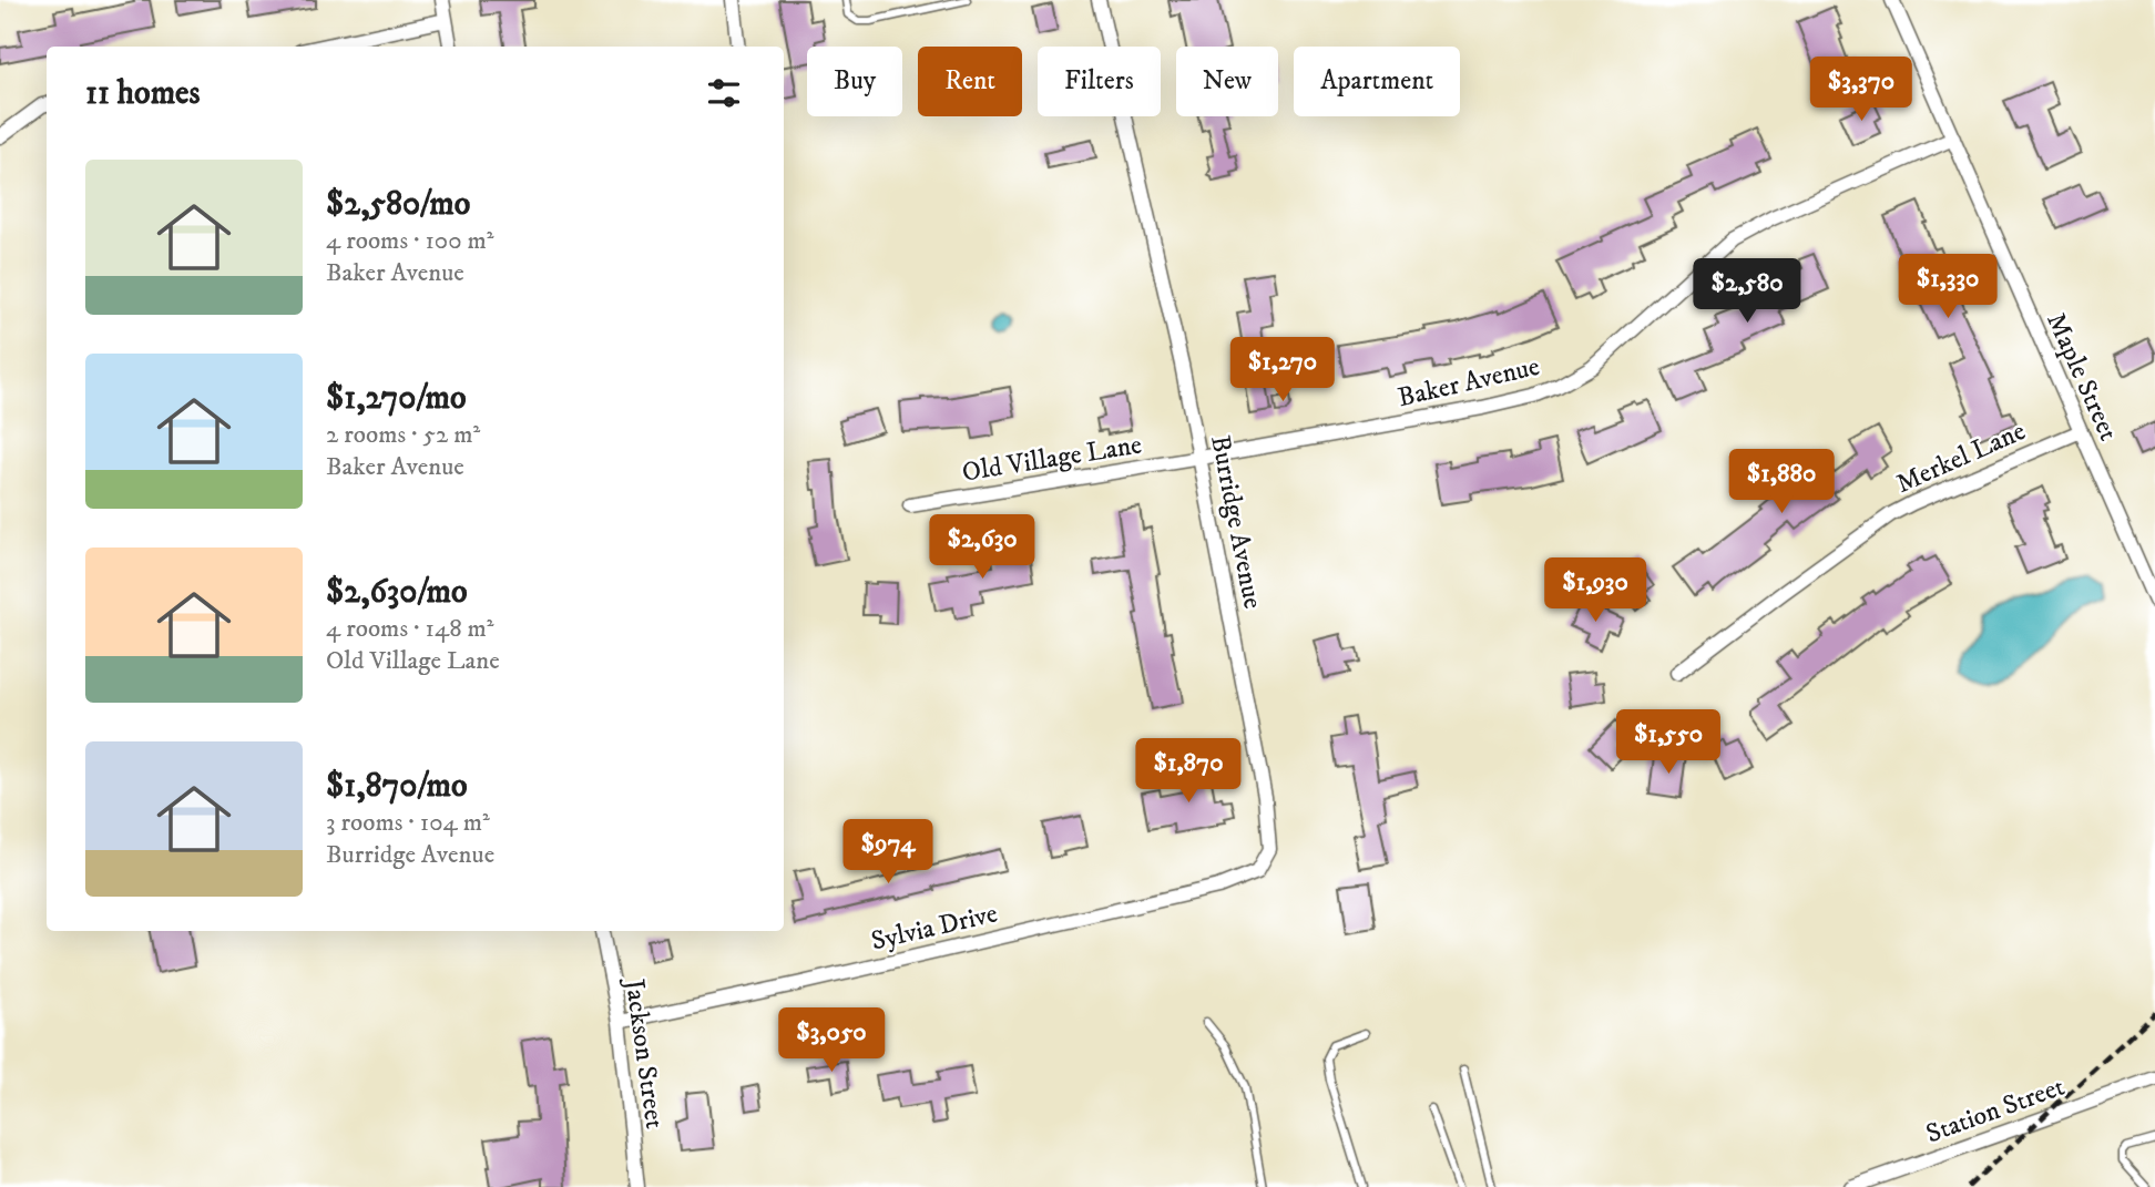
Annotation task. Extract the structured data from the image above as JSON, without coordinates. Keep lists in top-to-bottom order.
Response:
{
  "streets": {
    "street": [
      "Maple Street",
      "Baker Avenue",
      "Merkel Lane",
      "Old Village Lane",
      "Burridge Avenue",
      "Sylvia Drive",
      "Jackson Street",
      "Station Street"
    ]
  },
  "crossings": [
    ["Maple Street", "Baker Avenue"],
    ["Maple Street", "Merkel Lane"],
    ["Baker Avenue", "Old Village Lane"],
    ["Baker Avenue", "Burridge Avenue"],
    ["Old Village Lane", "Burridge Avenue"],
    ["Burridge Avenue", "Sylvia Drive"],
    ["Sylvia Drive", "Jackson Street"]
  ],
  "page": {
    "chip": [
      "Buy",
      "Rent",
      "Filters",
      "New",
      "Apartment"
    ],
    "heading": "11 homes",
    "price": [
      "$3,370",
      "$1,330",
      "$2,580",
      "$1,270",
      "$1,880",
      "$2,630",
      "$1,930",
      "$1,550",
      "$1,870",
      "$974",
      "$3,050"
    ],
    "list": [
      {
        "name": "$2,580/mo",
        "note": "4 rooms · 100 m² · Baker Avenue"
      },
      {
        "name": "$1,270/mo",
        "note": "2 rooms · 52 m² · Baker Avenue"
      },
      {
        "name": "$2,630/mo",
        "note": "4 rooms · 148 m² · Old Village Lane"
      },
      {
        "name": "$1,870/mo",
        "note": "3 rooms · 104 m² · Burridge Avenue"
      }
    ]
  }
}
